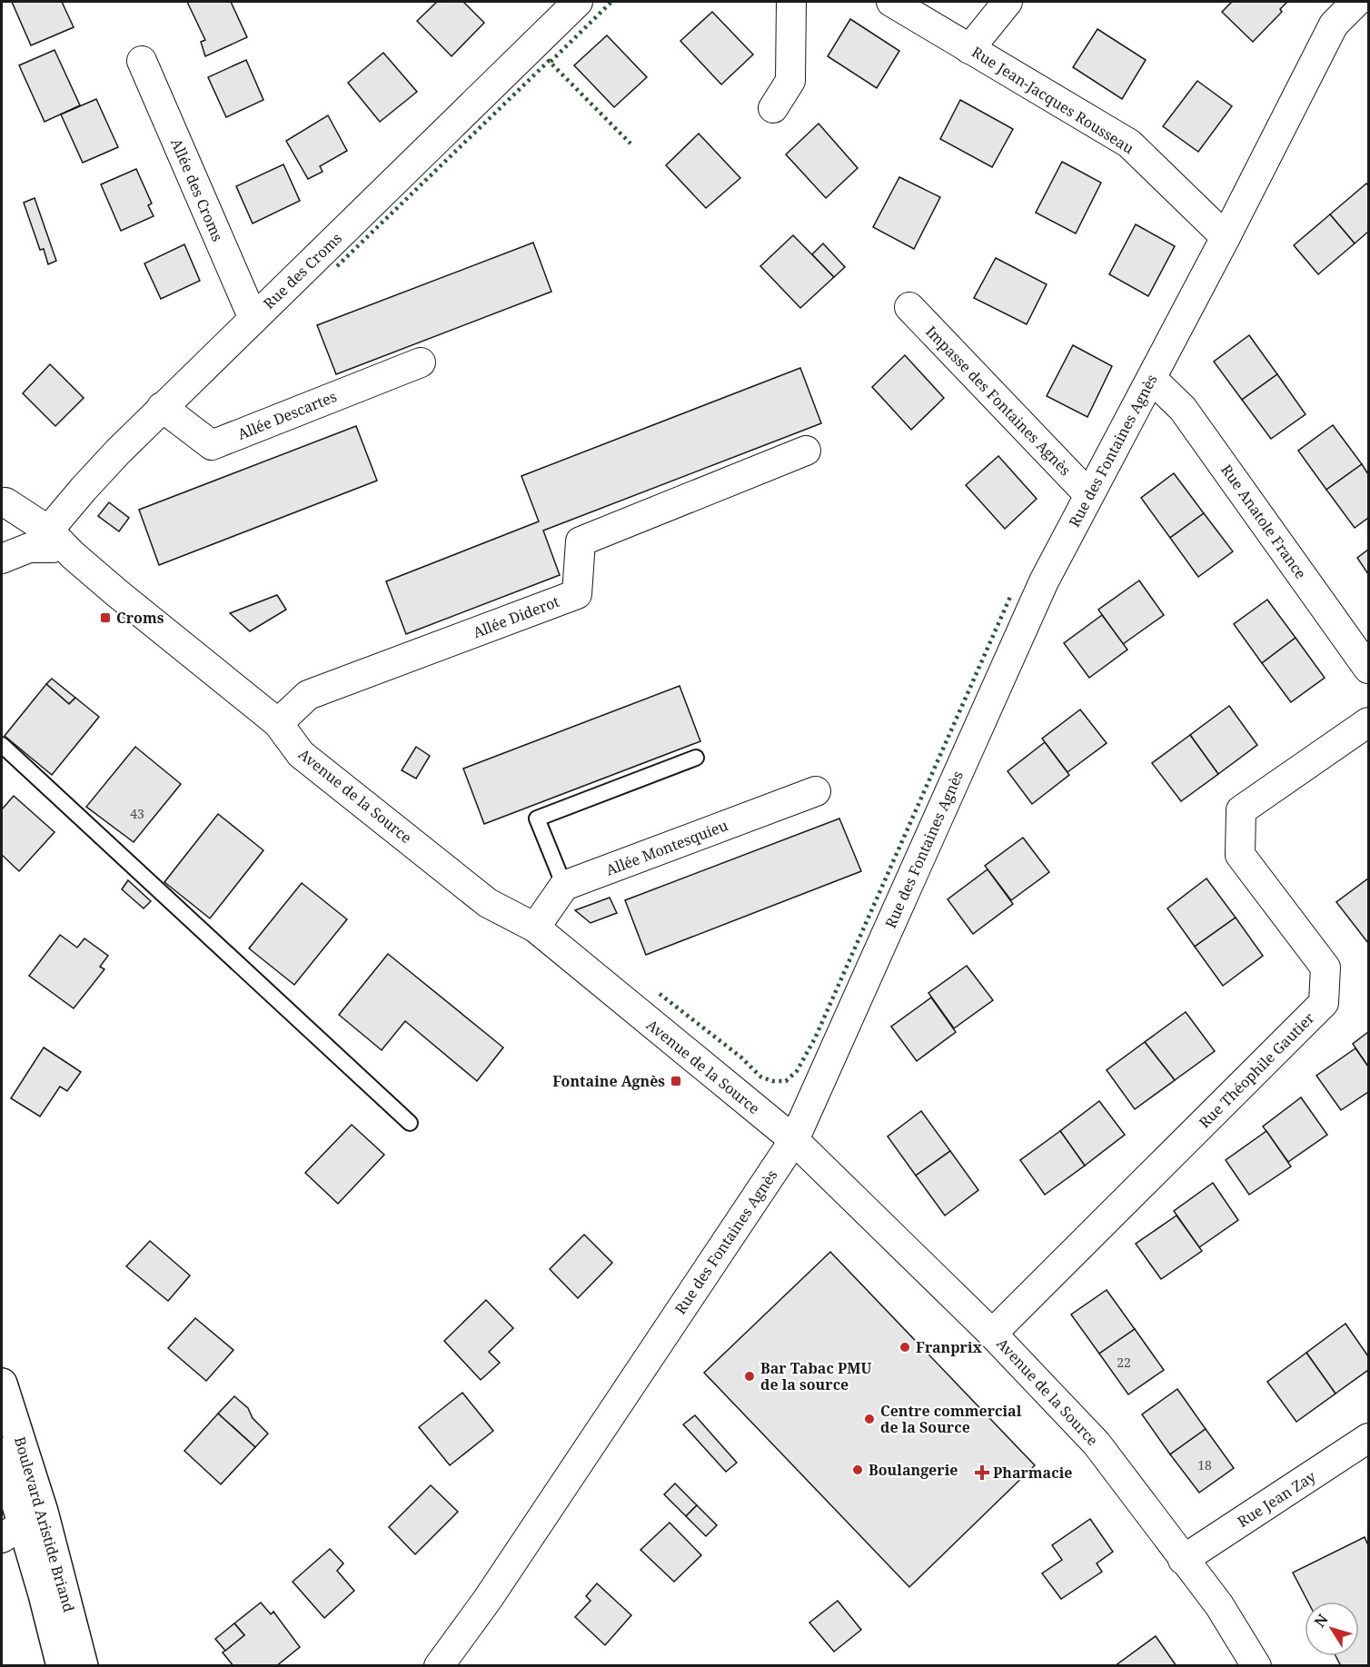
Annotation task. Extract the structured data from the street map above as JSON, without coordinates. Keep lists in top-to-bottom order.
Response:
{
  "streets": {
    "main road": ["Boulevard Aristide Briand"],
    "street": [
      "Rue Jean-Jacques Rousseau",
      "Allée des Croms",
      "Rue des Croms",
      "Impasse des Fontaines Agnès",
      "Allée Descartes",
      "Rue des Fontaines Agnès",
      "Rue Anatole France",
      "Allée Diderot",
      "Avenue de la Source",
      "Allée Montesquieu",
      "Rue Théophile Gautier",
      "Rue Jean Zay"
    ]
  },
  "crossings": [
    ["Rue Jean-Jacques Rousseau", "Rue des Fontaines Agnès"],
    ["Allée des Croms", "Rue des Croms"],
    ["Rue des Croms", "Allée Descartes"],
    ["Rue des Croms", "Avenue de la Source"],
    ["Impasse des Fontaines Agnès", "Rue des Fontaines Agnès"],
    ["Rue des Fontaines Agnès", "Rue Anatole France"],
    ["Rue des Fontaines Agnès", "Avenue de la Source"],
    ["Allée Diderot", "Avenue de la Source"],
    ["Avenue de la Source", "Rue Théophile Gautier"],
    ["Avenue de la Source", "Rue Jean Zay"]
  ],
  "places": {
    "transit": ["Croms", "Fontaine Agnès"],
    "other": [
      "Franprix",
      "Bar Tabac PMU de la source",
      "Centre commercial de la Source",
      "Boulangerie"
    ],
    "health": ["Pharmacie"]
  },
  "house_numbers": ["43", "22", "18"],
  "north": "top left"
}
